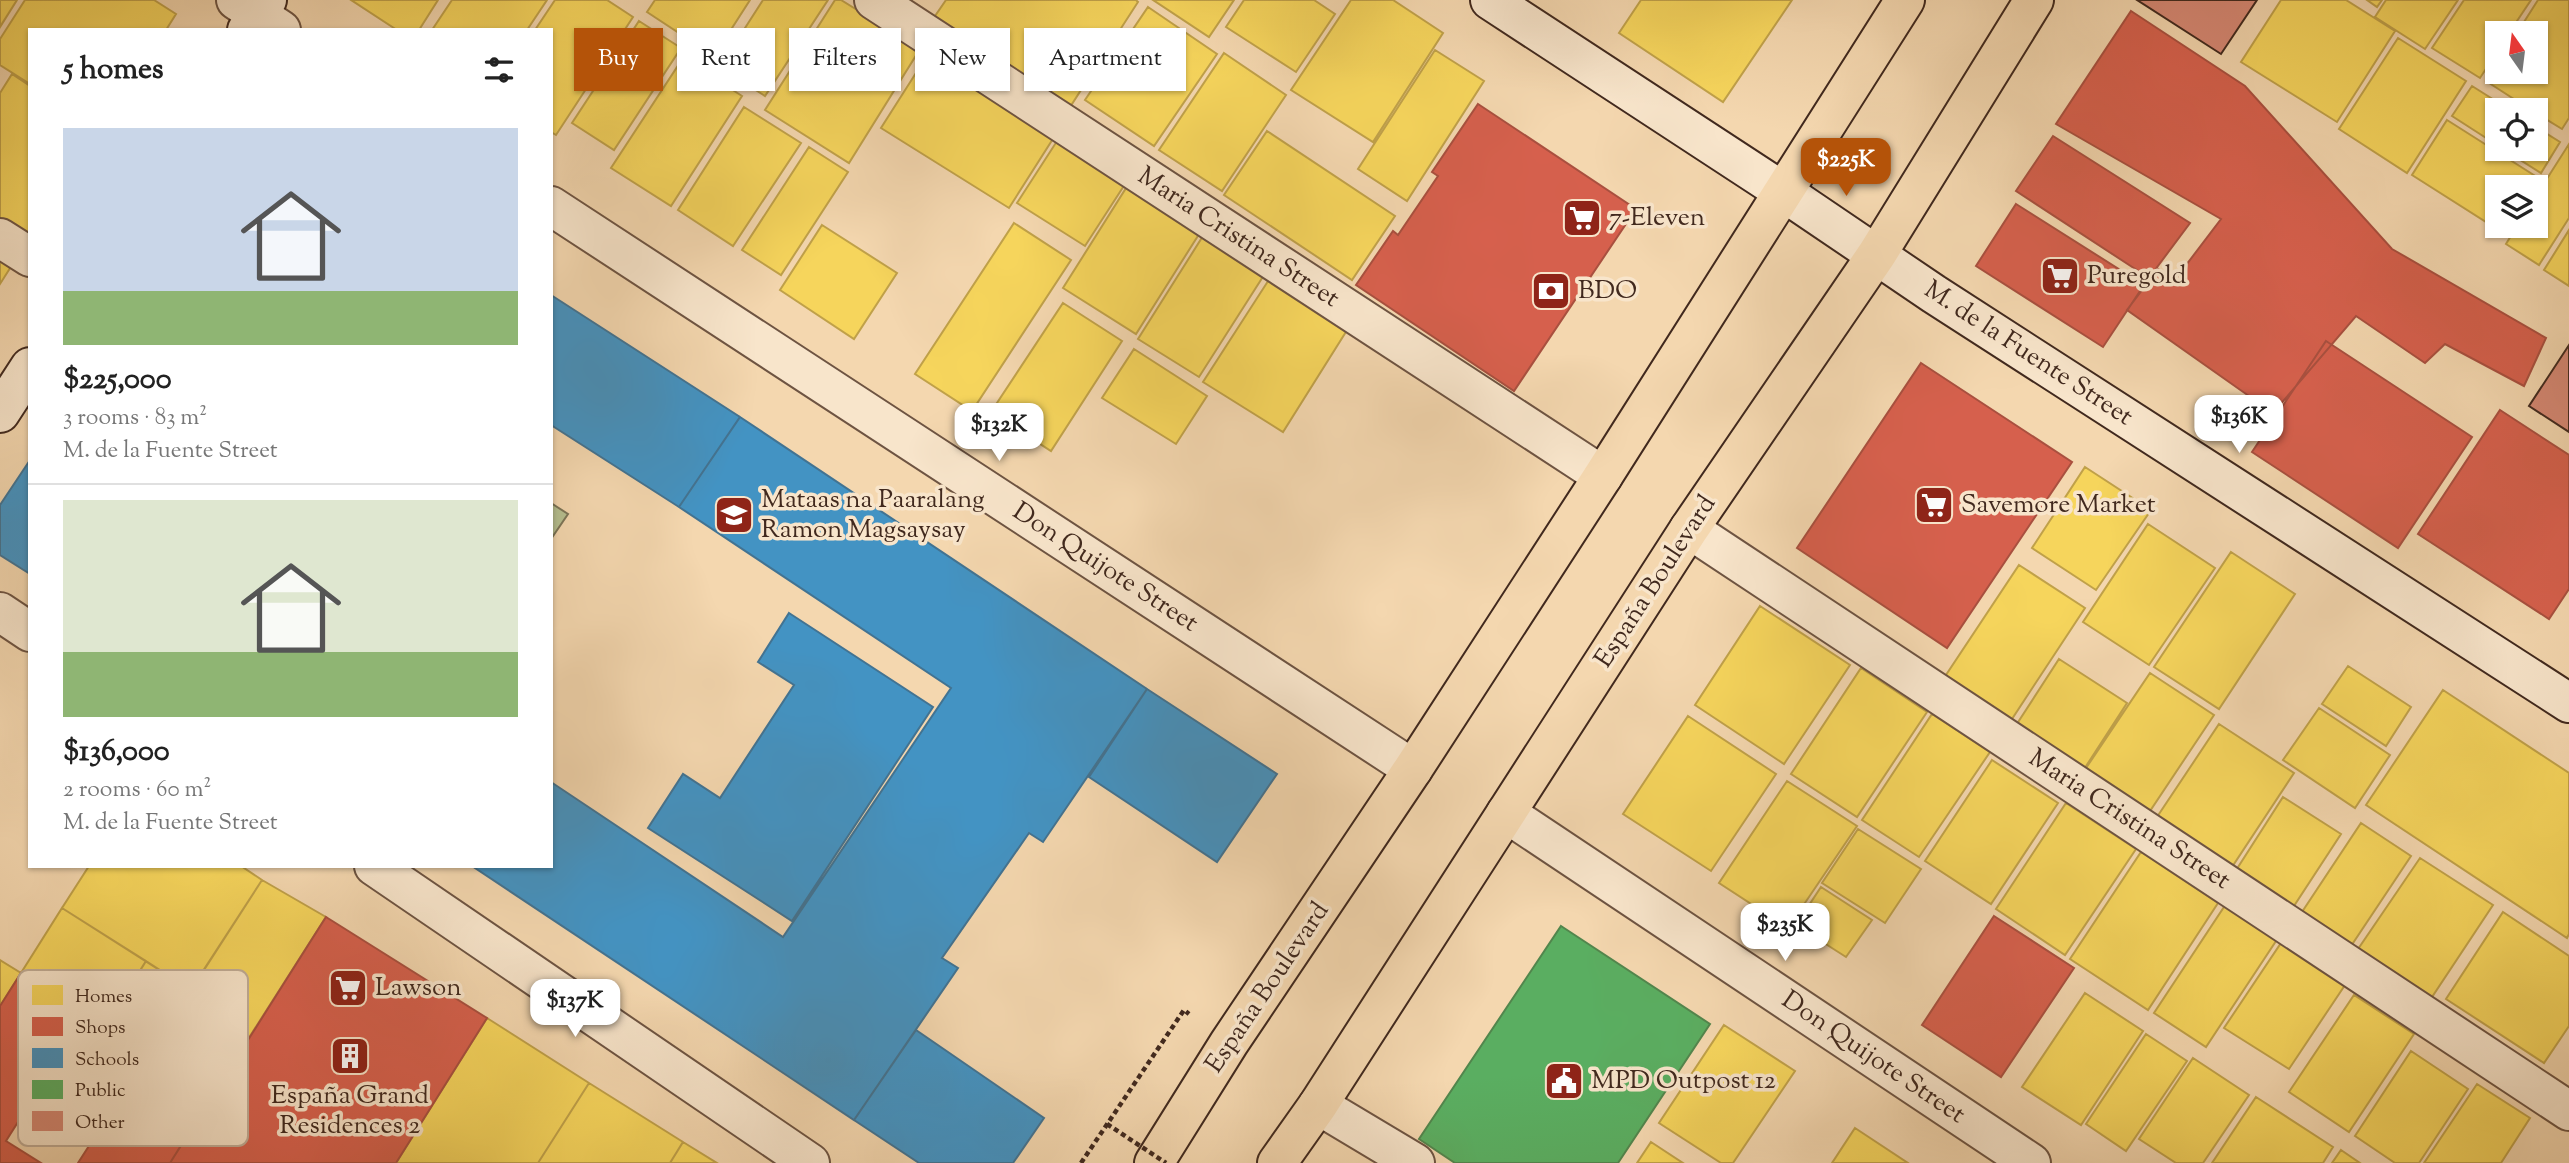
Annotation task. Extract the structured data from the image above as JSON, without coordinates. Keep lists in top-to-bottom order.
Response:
{
  "streets": {
    "main road": ["España Boulevard"],
    "street": ["Maria Cristina Street", "M. de la Fuente Street", "Don Quijote Street"]
  },
  "crossings": [
    ["Maria Cristina Street", "España Boulevard"],
    ["M. de la Fuente Street", "España Boulevard"],
    ["Don Quijote Street", "España Boulevard"]
  ],
  "places": {
    "supermarket": [
      "7-Eleven",
      "Puregold",
      "Savemore Market",
      "Lawson"
    ],
    "bank": ["BDO"],
    "school or university": ["Mataas na Paaralang Ramon Magsaysay"],
    "building": ["España Grand Residences 2"],
    "public building": ["MPD Outpost 12"]
  },
  "legend": [
    "Homes",
    "Shops",
    "Schools",
    "Public",
    "Other"
  ],
  "north": "top",
  "page": {
    "chip": [
      "Buy",
      "Rent",
      "Filters",
      "New",
      "Apartment"
    ],
    "heading": "5 homes",
    "list": [
      {
        "name": "$225,000",
        "note": "3 rooms · 83 m² · M. de la Fuente Street"
      },
      {
        "name": "$136,000",
        "note": "2 rooms · 60 m² · M. de la Fuente Street"
      }
    ],
    "price": [
      "$225K",
      "$136K",
      "$132K",
      "$235K",
      "$137K"
    ]
  }
}
